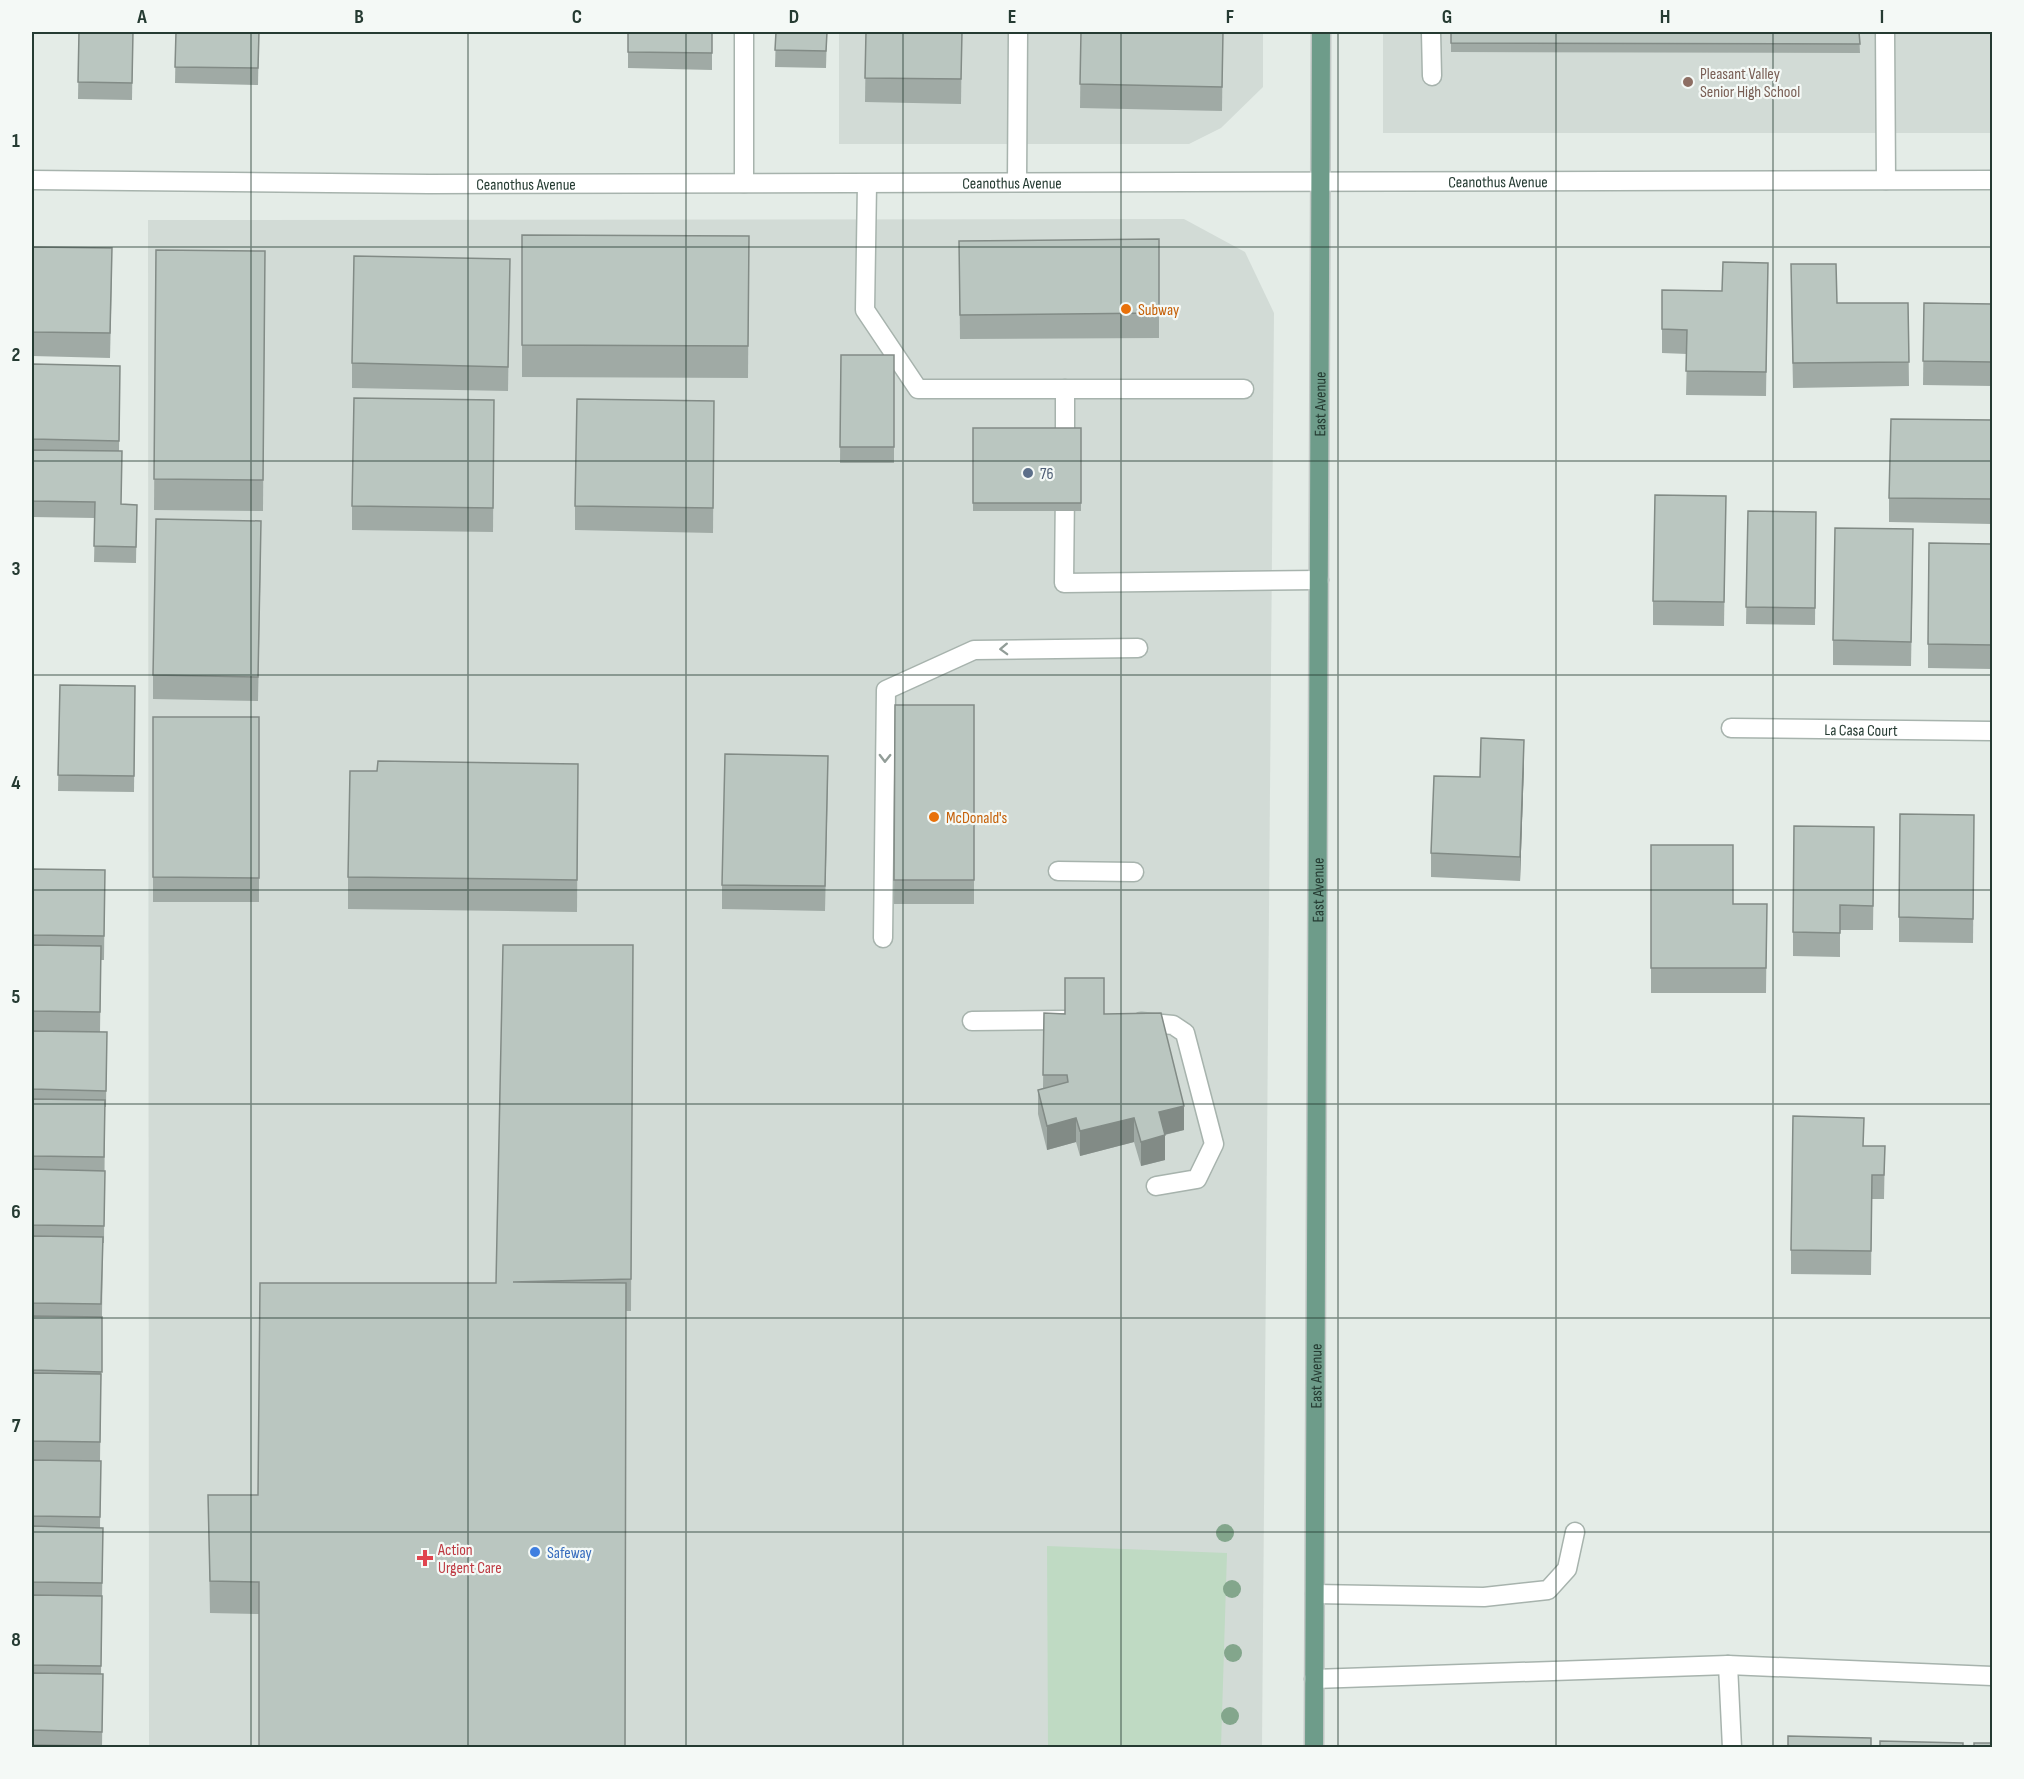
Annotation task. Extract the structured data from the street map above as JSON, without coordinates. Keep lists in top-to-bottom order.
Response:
{
  "streets": {
    "main road": ["East Avenue"],
    "street": ["Ceanothus Avenue", "La Casa Court"]
  },
  "crossings": [
    ["Ceanothus Avenue", "East Avenue"]
  ],
  "places": {
    "other": [
      "Pleasant Valley Senior High School",
      "Subway",
      "76",
      "McDonald's",
      "Safeway"
    ],
    "health": ["Action Urgent Care"]
  },
  "grid": {
    "columns": [
      "A",
      "B",
      "C",
      "D",
      "E",
      "F",
      "G",
      "H",
      "I"
    ],
    "rows": [
      "1",
      "2",
      "3",
      "4",
      "5",
      "6",
      "7",
      "8"
    ]
  }
}
